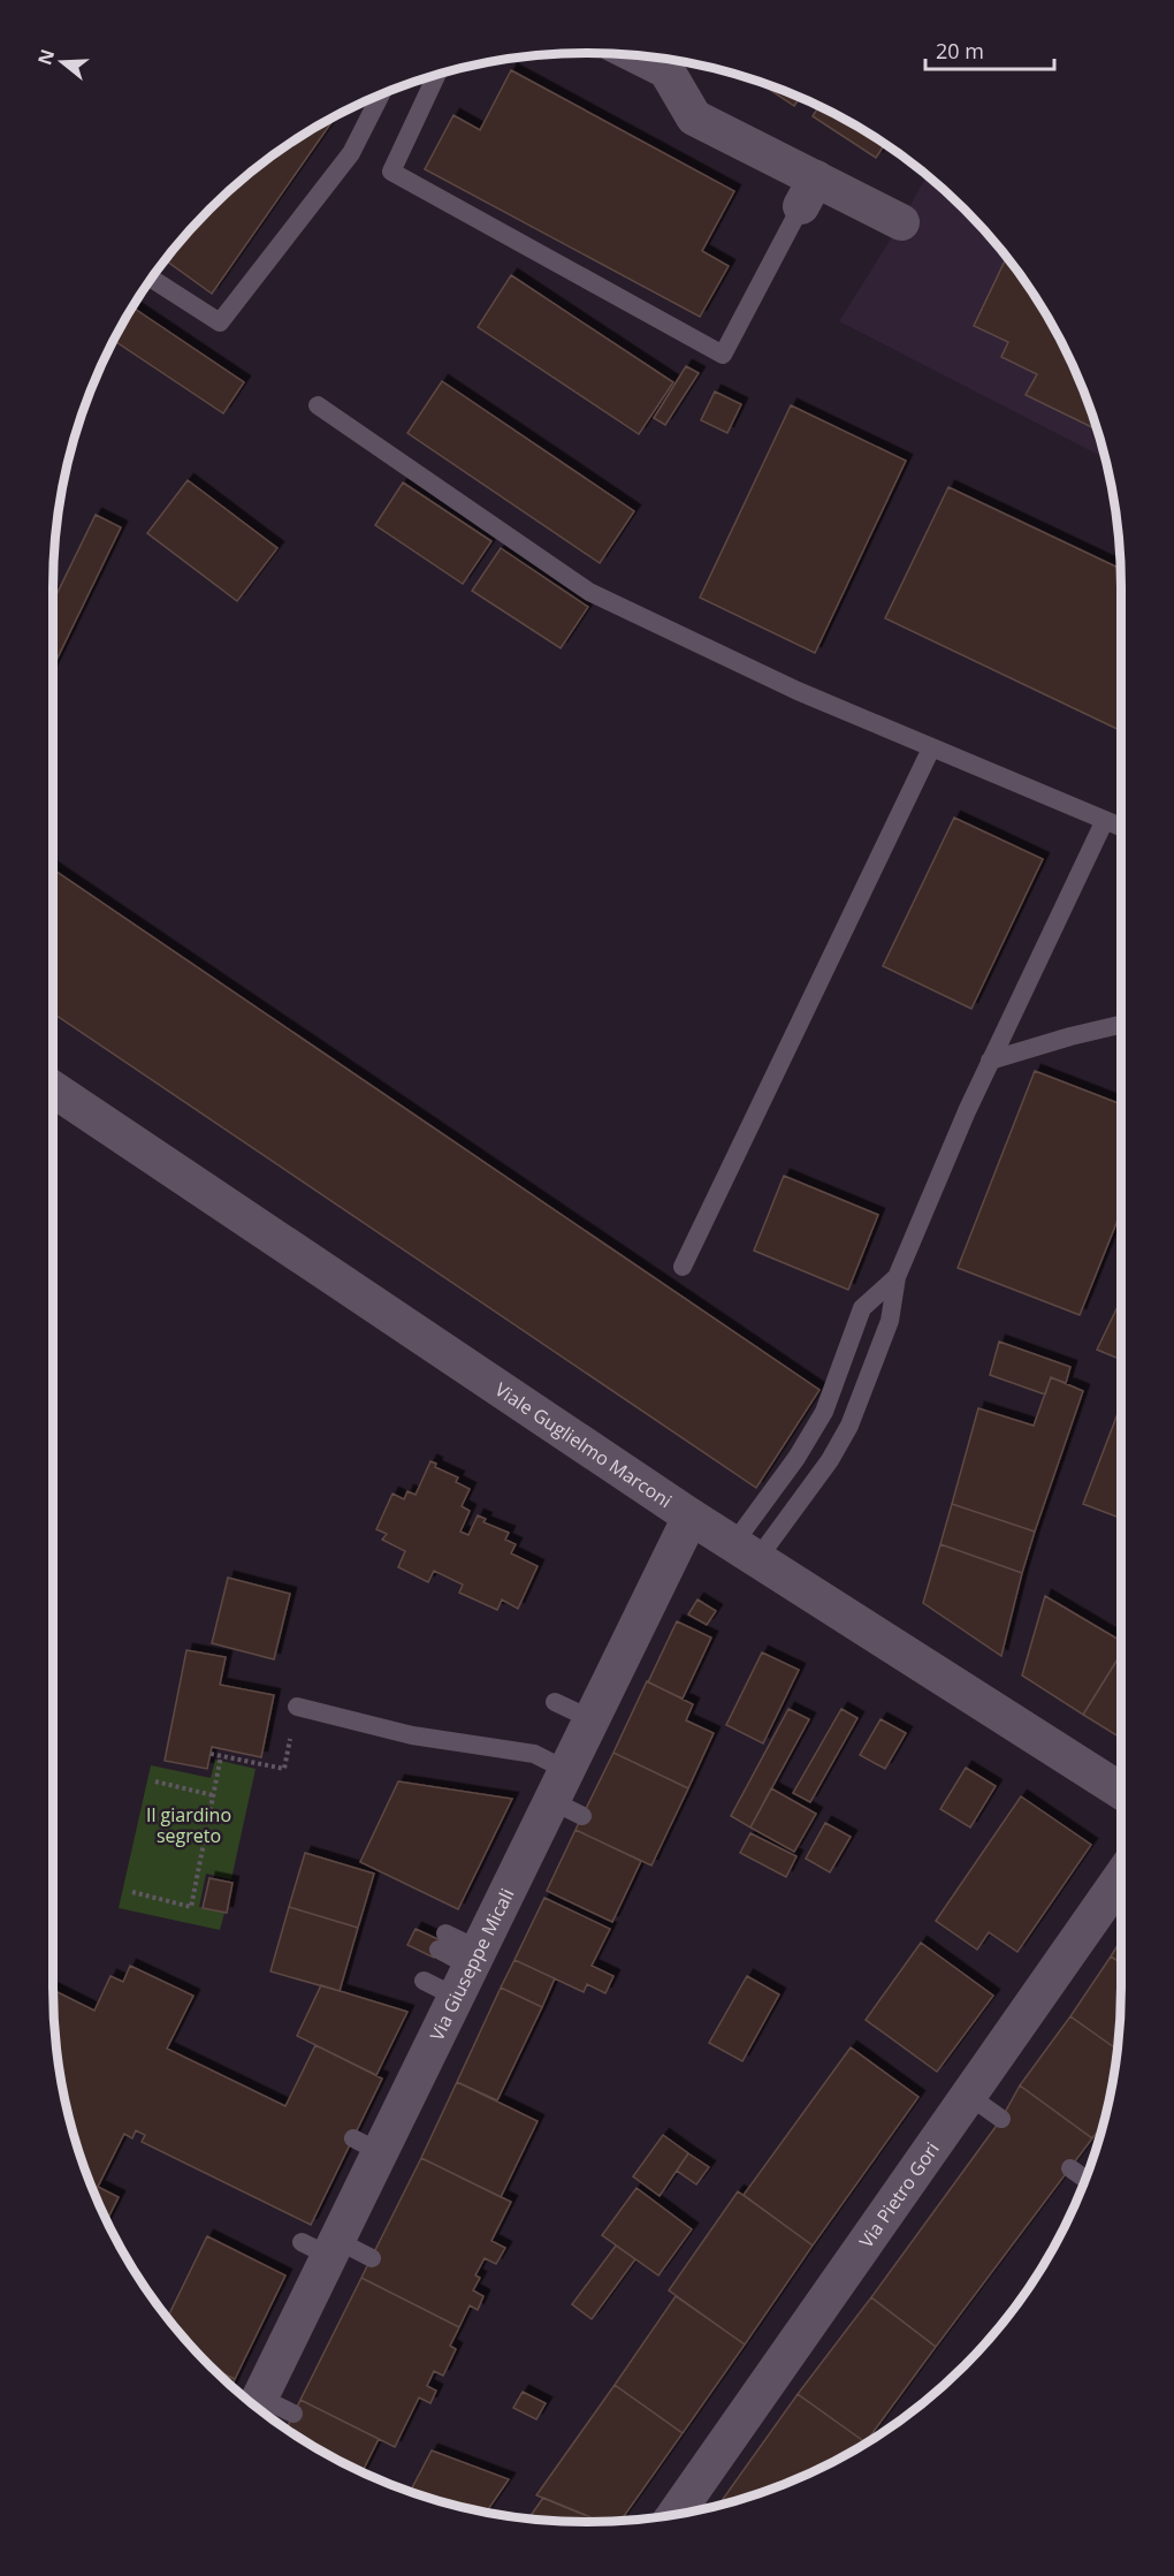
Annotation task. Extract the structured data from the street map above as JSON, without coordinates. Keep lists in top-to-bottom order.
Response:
{
  "streets": {
    "street": ["Viale Guglielmo Marconi", "Via Giuseppe Micali", "Via Pietro Gori"]
  },
  "crossings": [
    ["Viale Guglielmo Marconi", "Via Giuseppe Micali"]
  ],
  "parks": ["Il giardino segreto"],
  "scale_bar": "20 m",
  "north": "left"
}
